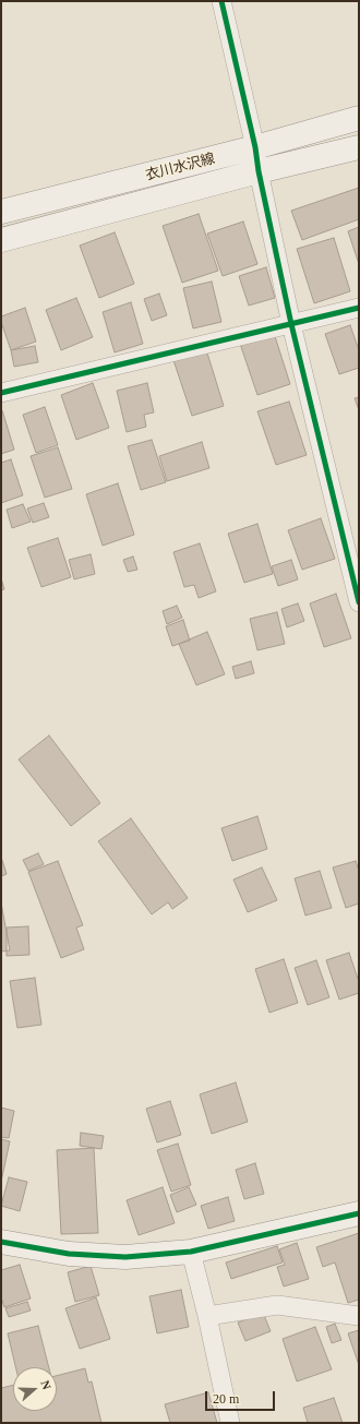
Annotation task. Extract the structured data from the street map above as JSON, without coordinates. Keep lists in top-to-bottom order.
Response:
{
  "streets": {
    "main road": ["衣川水沢線"]
  },
  "scale_bar": "20 m",
  "north": "right"
}
